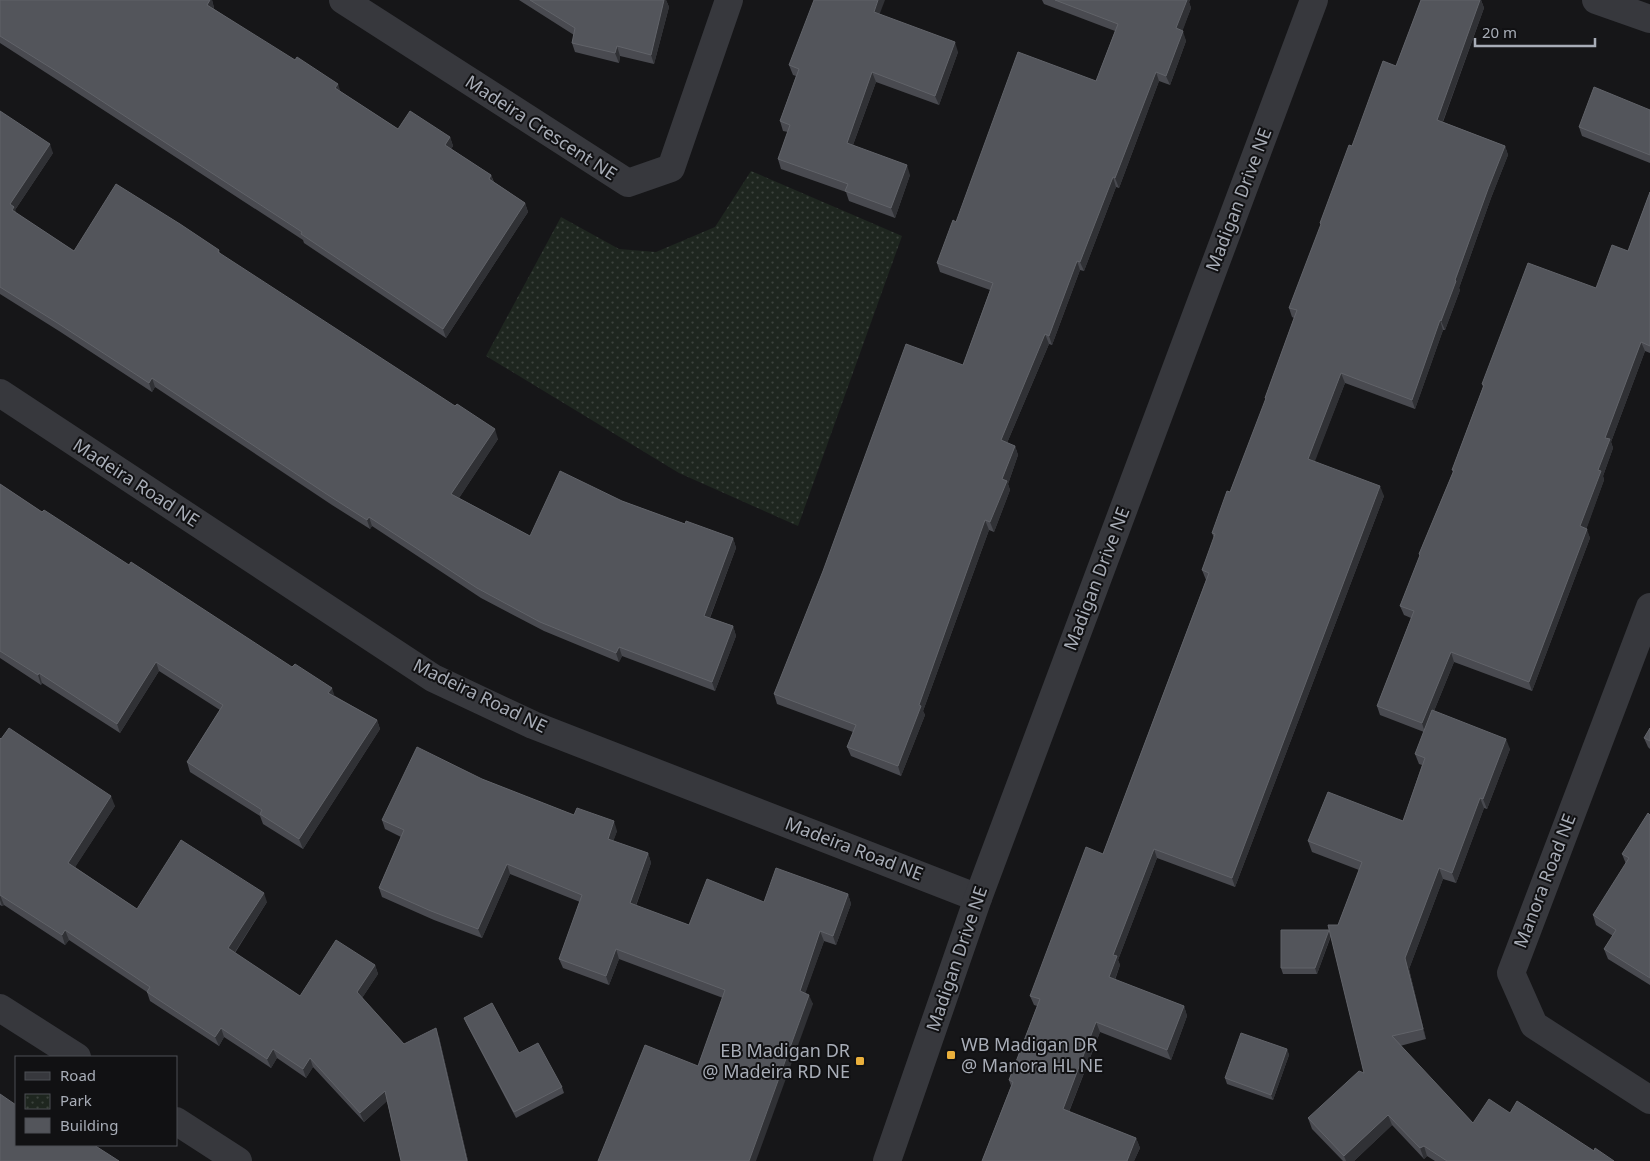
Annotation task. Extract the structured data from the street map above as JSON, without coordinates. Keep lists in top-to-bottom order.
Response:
{
  "streets": {
    "street": [
      "Madeira Crescent NE",
      "Madigan Drive NE",
      "Madeira Road NE",
      "Manora Road NE"
    ]
  },
  "crossings": [
    ["Madigan Drive NE", "Madeira Road NE"]
  ],
  "places": {
    "transit": ["WB Madigan DR @ Manora HL NE", "EB Madigan DR @ Madeira RD NE"]
  },
  "legend": ["Road", "Park", "Building"],
  "scale_bar": "20 m"
}
